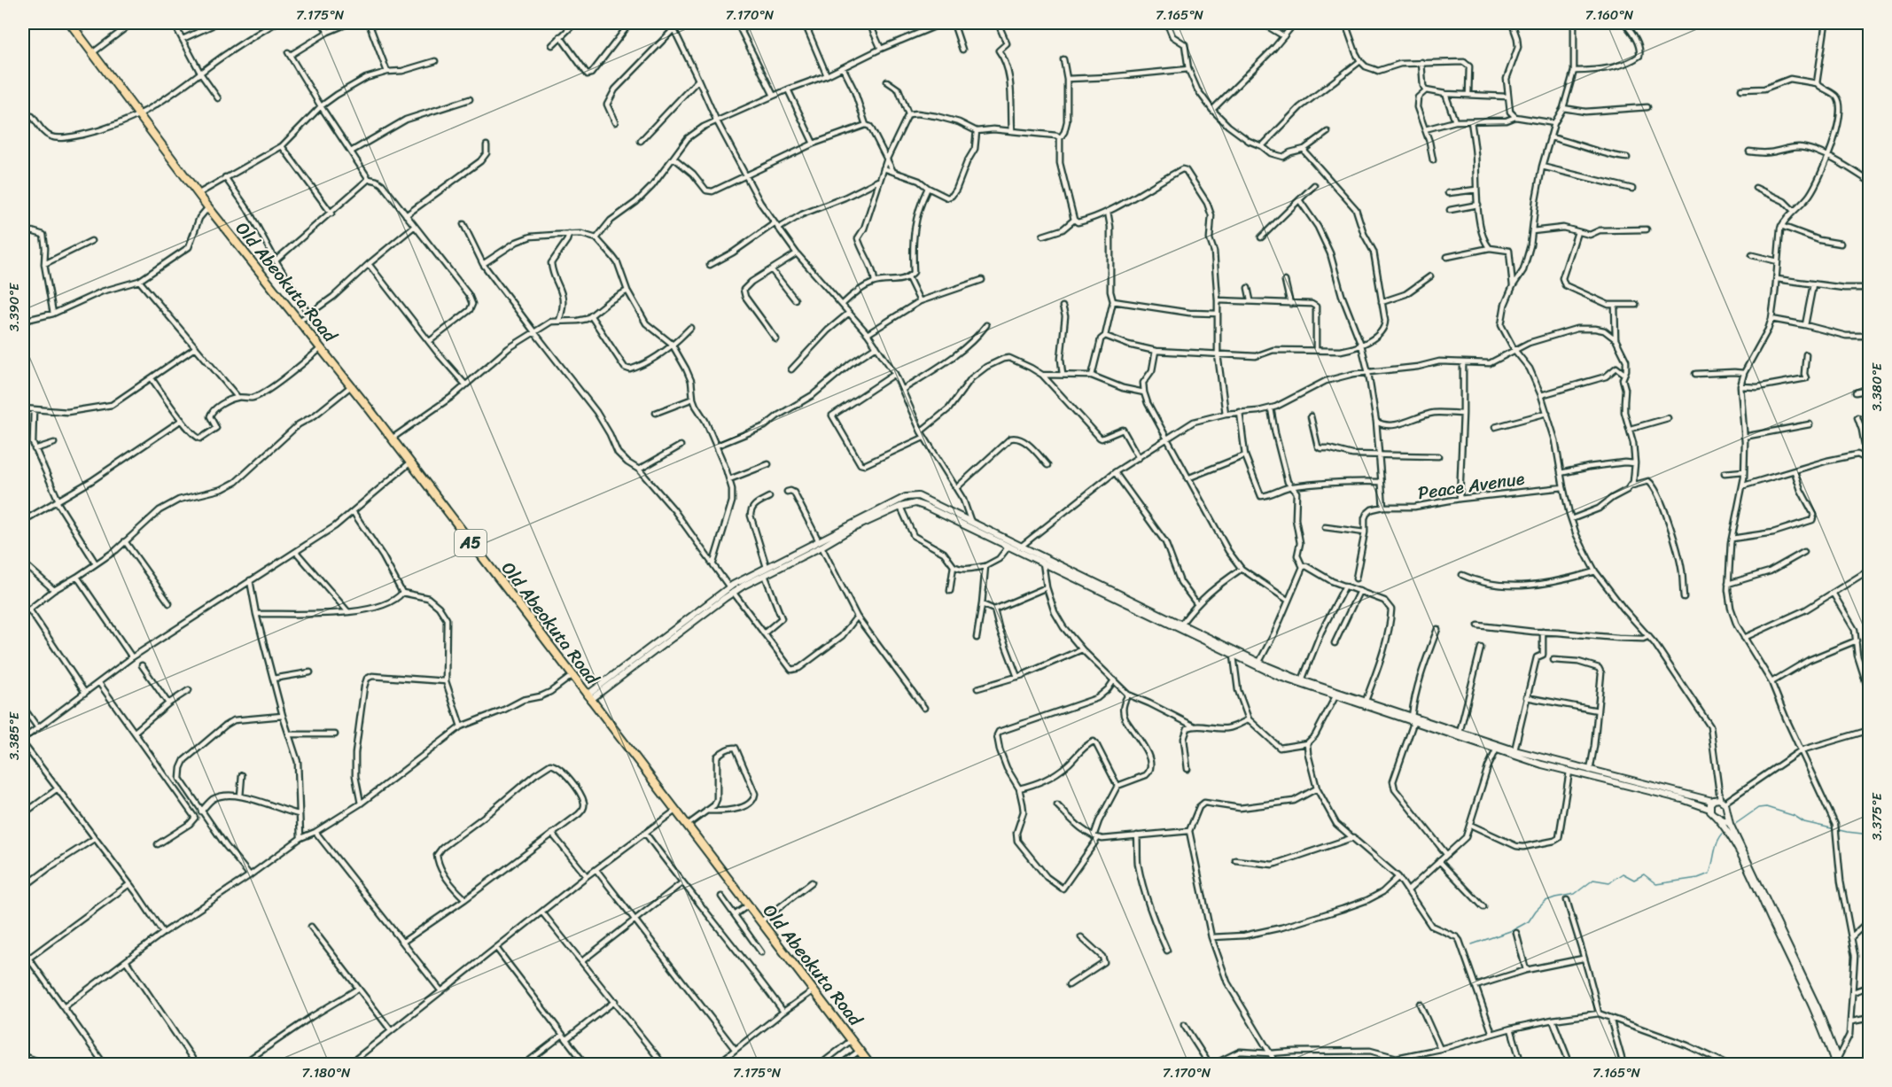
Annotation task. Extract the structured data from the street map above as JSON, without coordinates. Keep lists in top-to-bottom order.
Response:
{
  "streets": {
    "highway": ["Old Abeokuta Road", "A5"],
    "street": ["Peace Avenue"]
  },
  "coordinates": [
    "7.175°N",
    "7.170°N",
    "7.165°N",
    "7.160°N",
    "3.390°E",
    "3.380°E",
    "3.385°E",
    "3.375°E",
    "7.180°N"
  ]
}
